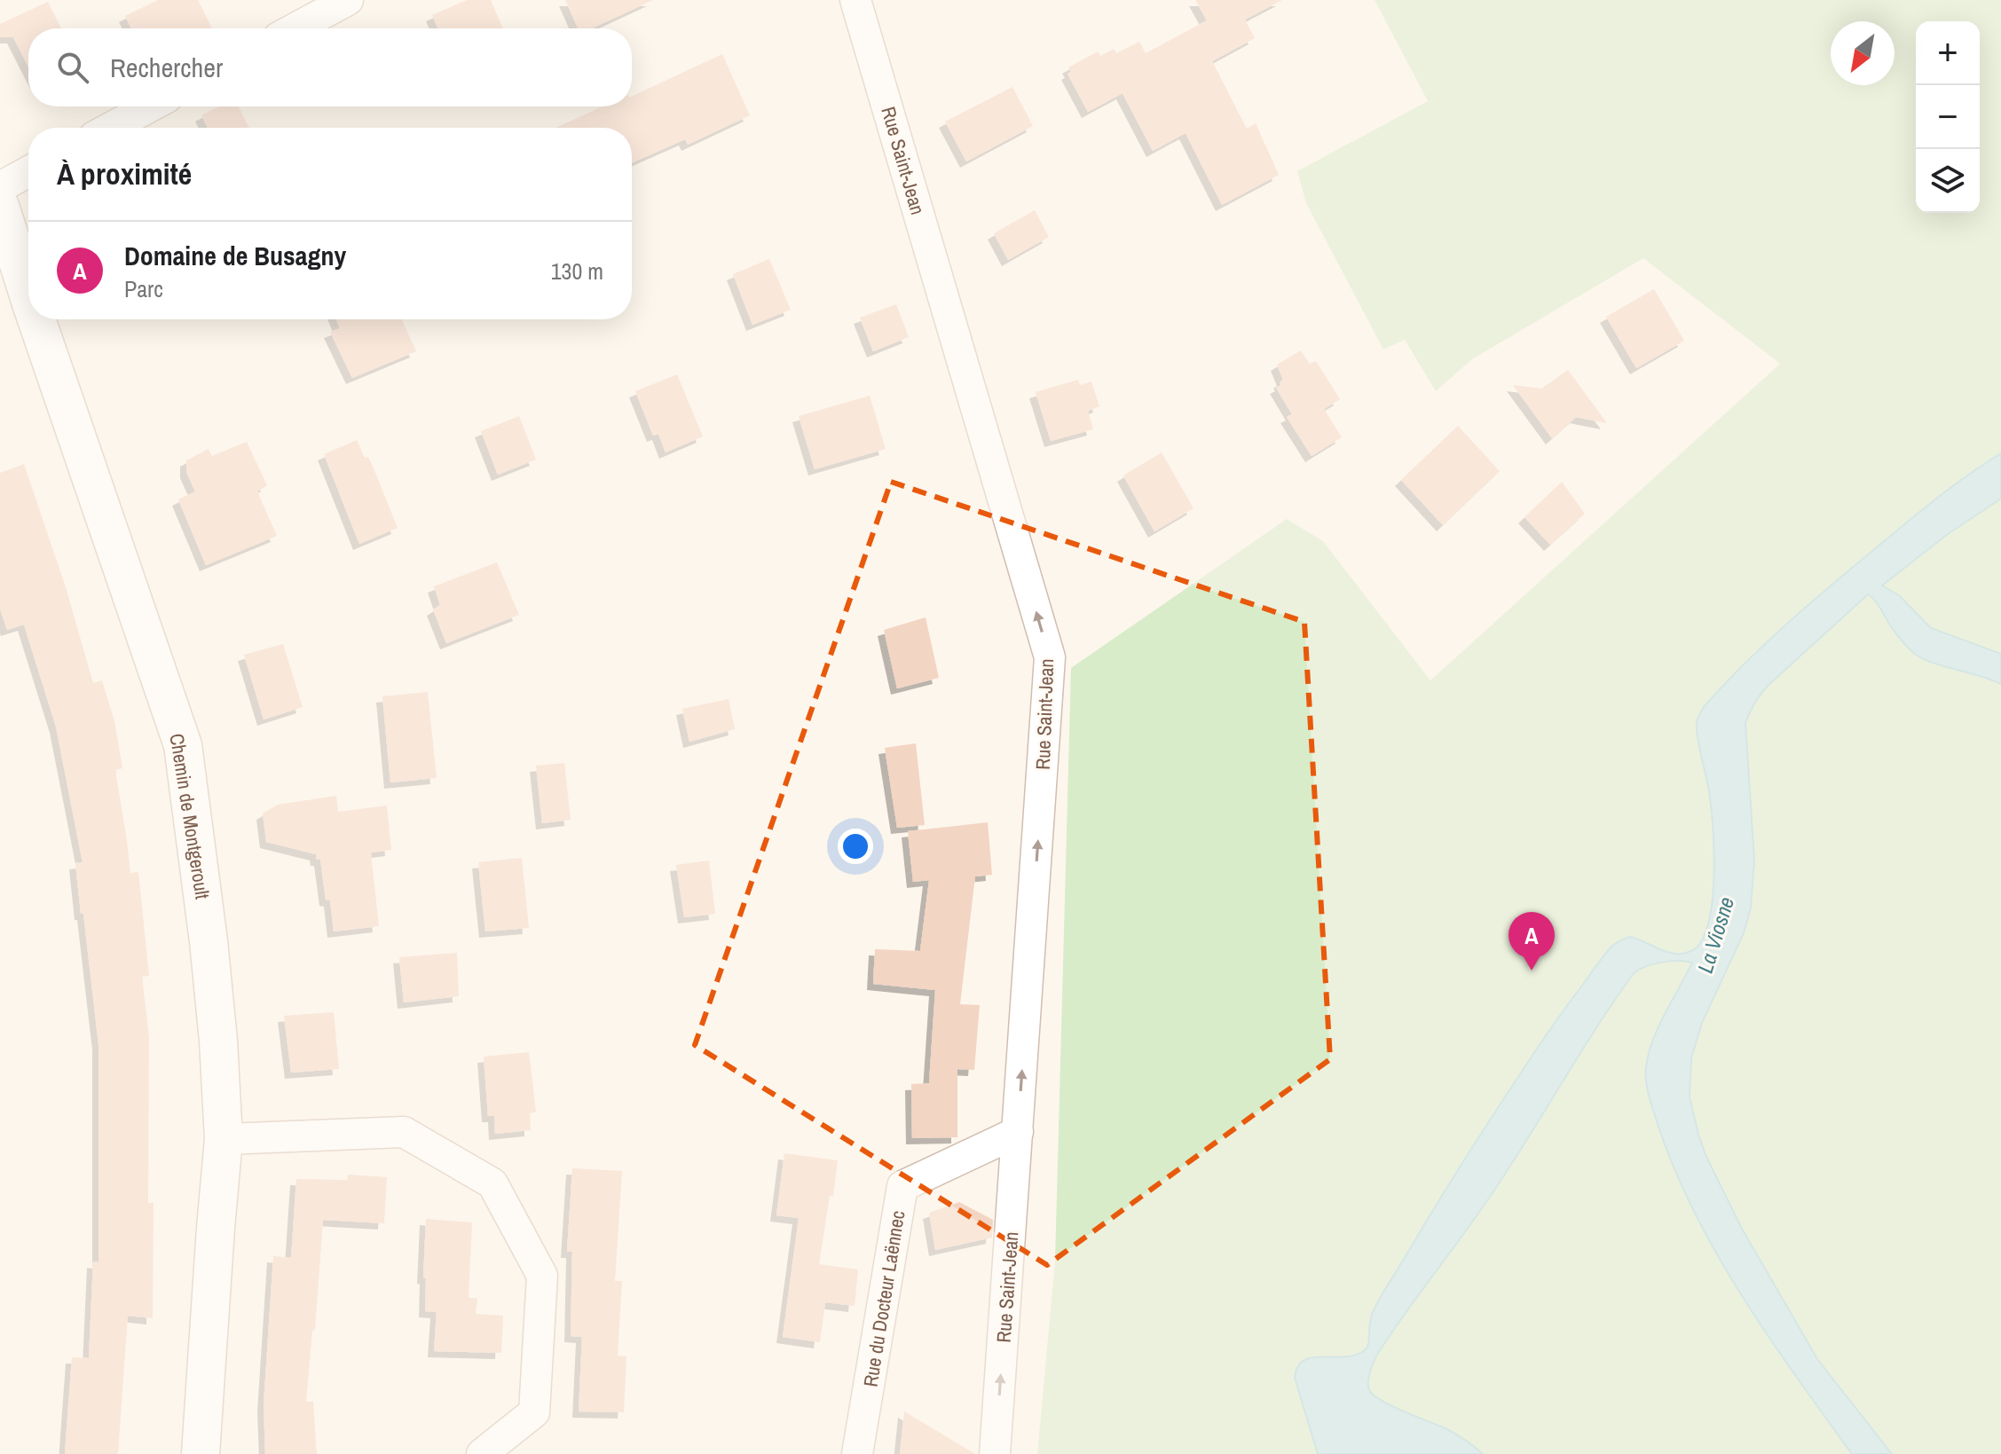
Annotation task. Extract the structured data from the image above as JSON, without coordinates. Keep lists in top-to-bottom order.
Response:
{
  "streets": {
    "street": ["Rue Saint-Jean", "Chemin de Montgeroult", "Rue du Docteur Laënnec"]
  },
  "crossings": [
    ["Rue Saint-Jean", "Rue du Docteur Laënnec"]
  ],
  "one_way": ["Rue Saint-Jean"],
  "water": ["La Viosne"],
  "north": "bottom left",
  "page": {
    "map_buttons": ["+", "−"],
    "search": "Rechercher",
    "heading": "À proximité",
    "list": [
      {
        "mark": "A",
        "name": "Domaine de Busagny",
        "note": "Parc",
        "value": "130 m"
      }
    ],
    "pins": "A"
  }
}
